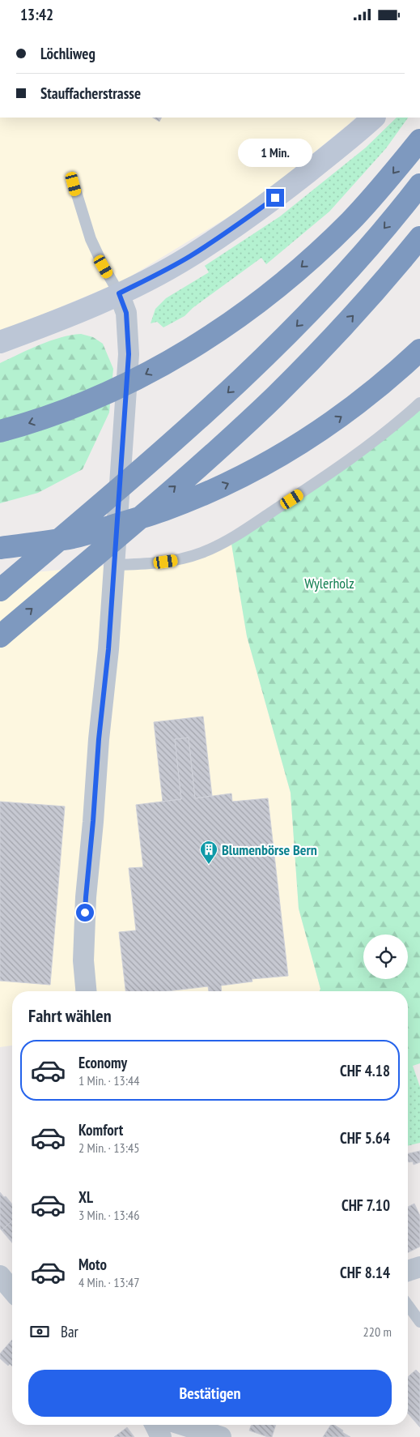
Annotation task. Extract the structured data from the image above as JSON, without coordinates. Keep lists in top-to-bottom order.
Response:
{
  "parks": ["Wylerholz"],
  "places": {
    "building": ["Blumenbörse Bern"]
  },
  "page": {
    "status": "13:42",
    "banner": ["Löchliweg", "Stauffacherstrasse"],
    "bubble": "1 Min.",
    "heading": "Fahrt wählen",
    "list": [
      {
        "name": "Economy",
        "note": "1 Min. · 13:44",
        "value": "CHF 4.18"
      },
      {
        "name": "Komfort",
        "note": "2 Min. · 13:45",
        "value": "CHF 5.64"
      },
      {
        "name": "XL",
        "note": "3 Min. · 13:46",
        "value": "CHF 7.10"
      },
      {
        "name": "Moto",
        "note": "4 Min. · 13:47",
        "value": "CHF 8.14"
      }
    ],
    "pay": ["Bar", "220 m"],
    "buttons": "Bestätigen"
  }
}
